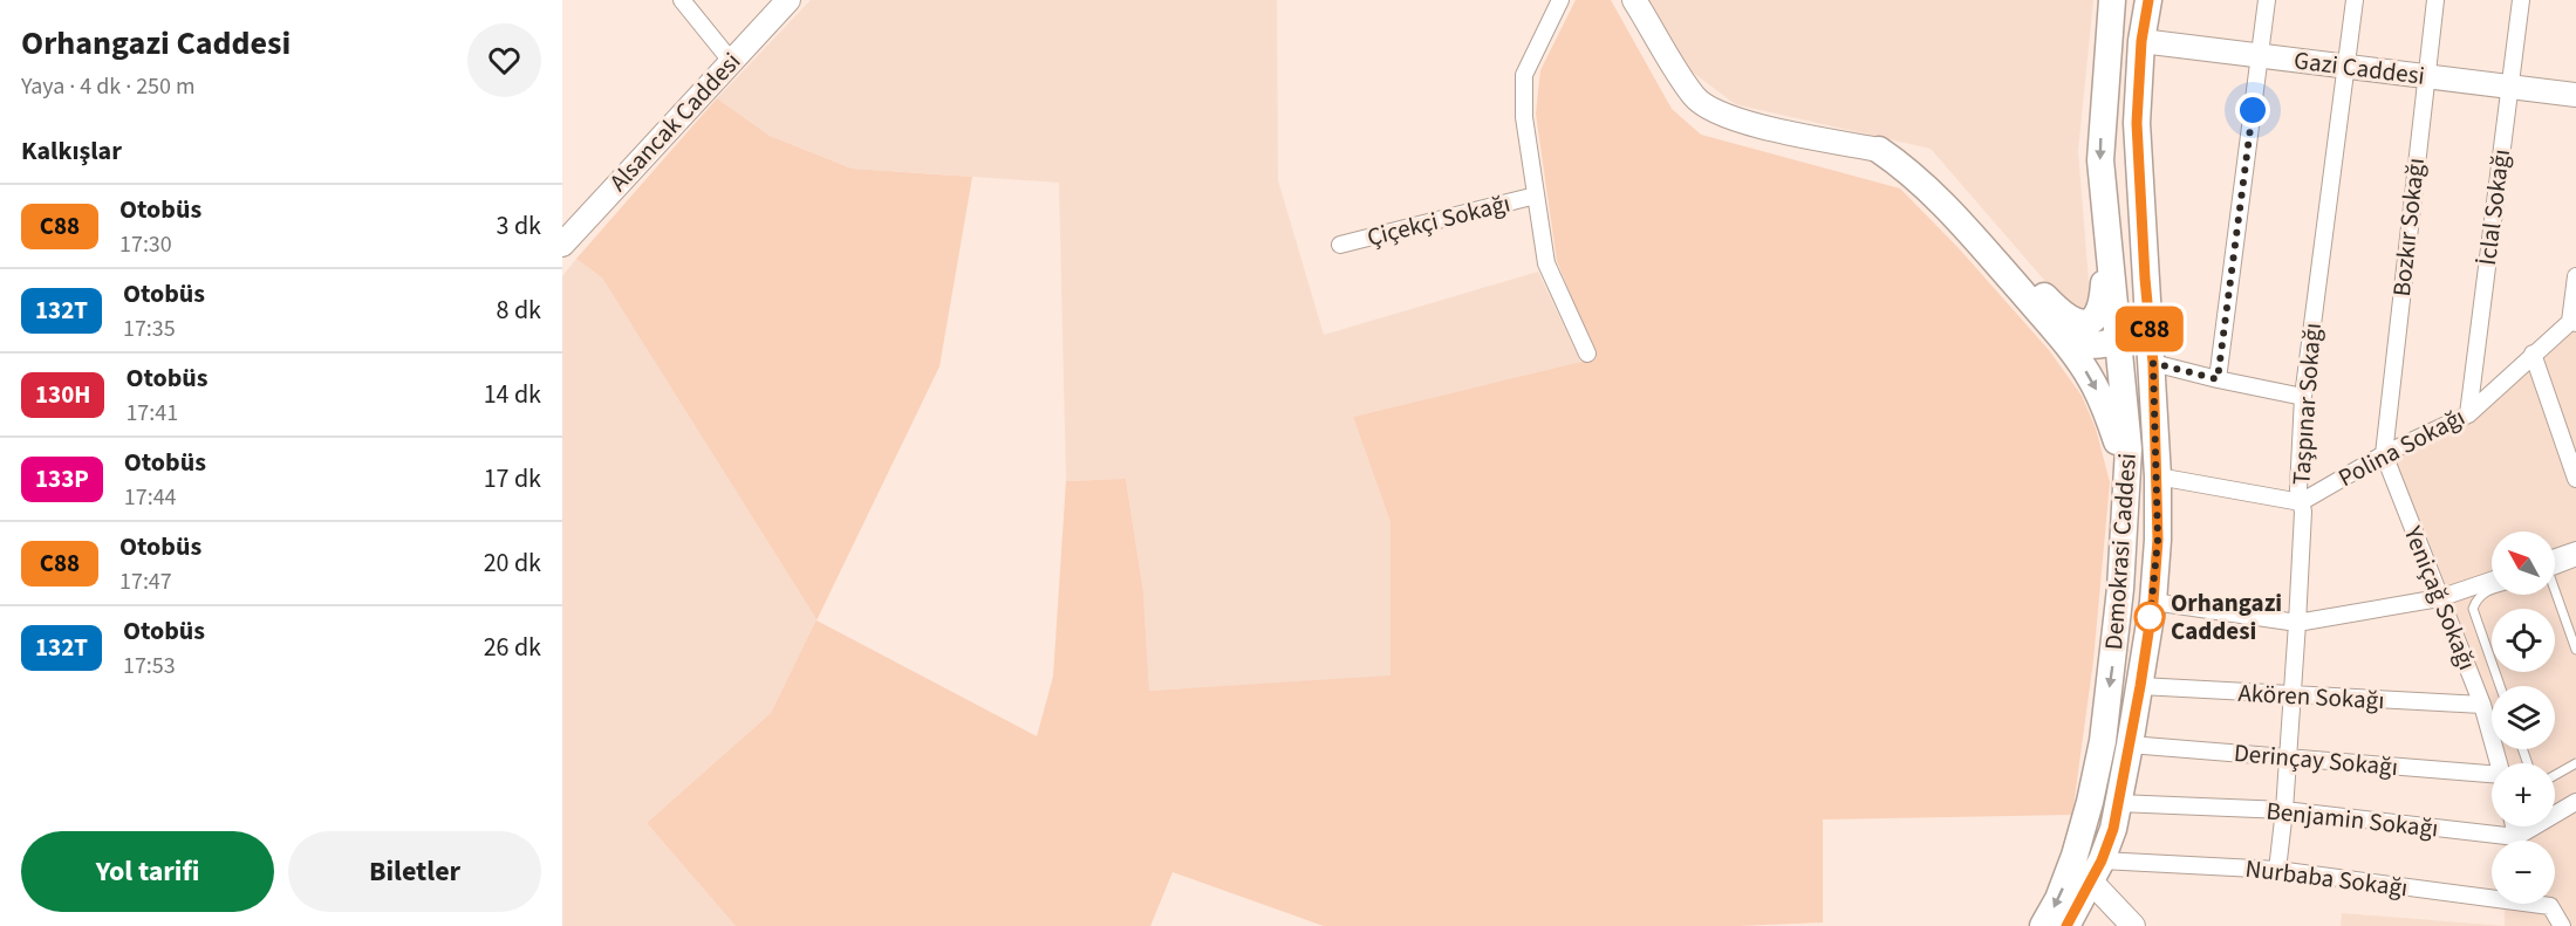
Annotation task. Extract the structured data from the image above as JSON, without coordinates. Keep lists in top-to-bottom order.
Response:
{
  "streets": {
    "main road": ["Demokrasi Caddesi"],
    "street": [
      "Gazi Caddesi",
      "Alsancak Caddesi",
      "İclal Sokağı",
      "Çiçekçi Sokağı",
      "Bozkır Sokağı",
      "Taşpınar Sokağı",
      "Polina Sokağı",
      "Yeniçağ Sokağı",
      "Akören Sokağı",
      "Derinçay Sokağı",
      "Benjamin Sokağı",
      "Nurbaba Sokağı"
    ]
  },
  "crossings": [
    ["Gazi Caddesi", "İclal Sokağı"],
    ["Gazi Caddesi", "Bozkır Sokağı"],
    ["Gazi Caddesi", "Taşpınar Sokağı"],
    ["Gazi Caddesi", "Demokrasi Caddesi"],
    ["İclal Sokağı", "Polina Sokağı"],
    ["Bozkır Sokağı", "Polina Sokağı"],
    ["Bozkır Sokağı", "Yeniçağ Sokağı"],
    ["Taşpınar Sokağı", "Polina Sokağı"],
    ["Taşpınar Sokağı", "Akören Sokağı"],
    ["Taşpınar Sokağı", "Derinçay Sokağı"],
    ["Taşpınar Sokağı", "Benjamin Sokağı"],
    ["Taşpınar Sokağı", "Nurbaba Sokağı"],
    ["Polina Sokağı", "Yeniçağ Sokağı"],
    ["Demokrasi Caddesi", "Akören Sokağı"],
    ["Demokrasi Caddesi", "Derinçay Sokağı"],
    ["Demokrasi Caddesi", "Benjamin Sokağı"],
    ["Demokrasi Caddesi", "Nurbaba Sokağı"],
    ["Yeniçağ Sokağı", "Akören Sokağı"]
  ],
  "places": ["Orhangazi Caddesi"],
  "lines": ["bus line C88"],
  "north": "top left",
  "page": {
    "heading": [
      ["Orhangazi Caddesi", "Yaya · 4 dk · 250 m"],
      "Kalkışlar"
    ],
    "on_map": "C88",
    "list": [
      {
        "mark": "C88",
        "name": "Otobüs",
        "note": "17:30",
        "value": "3 dk"
      },
      {
        "mark": "132T",
        "name": "Otobüs",
        "note": "17:35",
        "value": "8 dk"
      },
      {
        "mark": "130H",
        "name": "Otobüs",
        "note": "17:41",
        "value": "14 dk"
      },
      {
        "mark": "133P",
        "name": "Otobüs",
        "note": "17:44",
        "value": "17 dk"
      },
      {
        "mark": "C88",
        "name": "Otobüs",
        "note": "17:47",
        "value": "20 dk"
      },
      {
        "mark": "132T",
        "name": "Otobüs",
        "note": "17:53",
        "value": "26 dk"
      }
    ],
    "map_buttons": ["+", "−"],
    "buttons": ["Yol tarifi", "Biletler"]
  }
}
